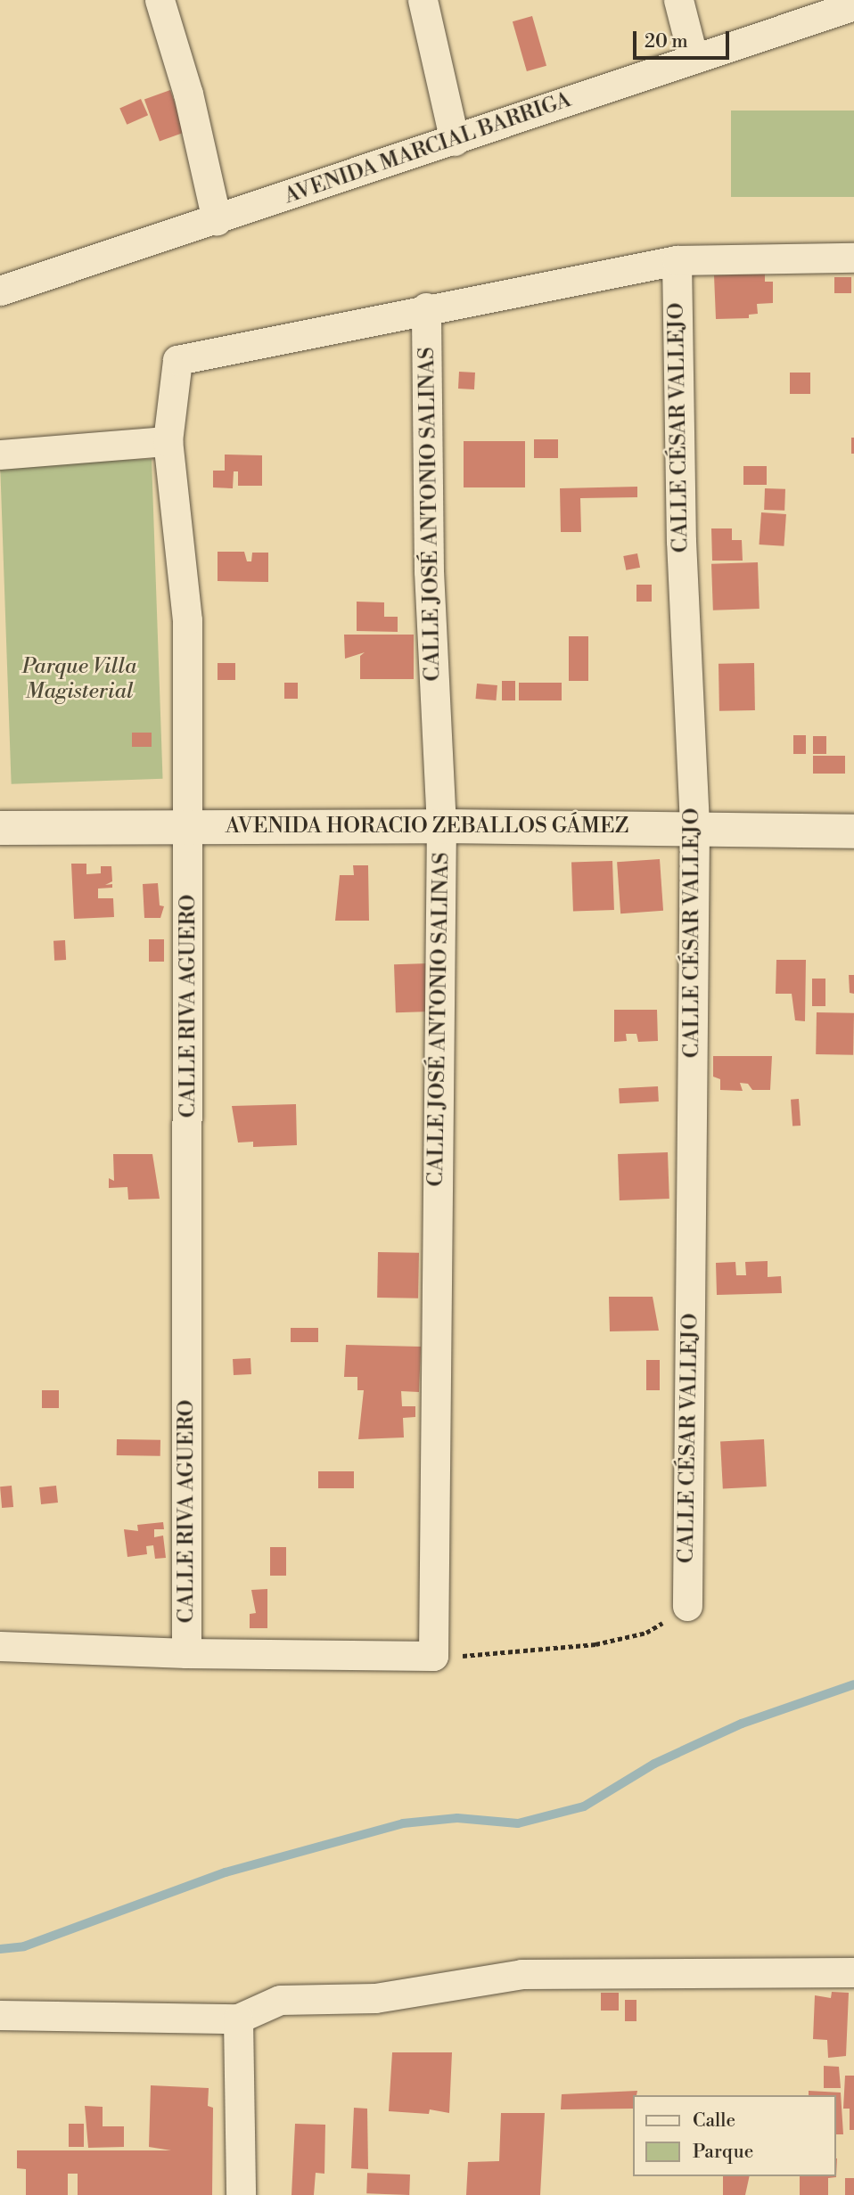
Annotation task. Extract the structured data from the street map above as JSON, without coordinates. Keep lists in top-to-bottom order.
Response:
{
  "streets": {
    "main road": ["AVENIDA HORACIO ZEBALLOS GÁMEZ"],
    "street": [
      "AVENIDA MARCIAL BARRIGA",
      "CALLE CÉSAR VALLEJO",
      "CALLE JOSÉ ANTONIO SALINAS",
      "CALLE RIVA AGUERO"
    ]
  },
  "crossings": [
    ["CALLE CÉSAR VALLEJO", "AVENIDA HORACIO ZEBALLOS GÁMEZ"],
    ["CALLE JOSÉ ANTONIO SALINAS", "AVENIDA HORACIO ZEBALLOS GÁMEZ"],
    ["CALLE JOSÉ ANTONIO SALINAS", "CALLE RIVA AGUERO"],
    ["AVENIDA HORACIO ZEBALLOS GÁMEZ", "CALLE RIVA AGUERO"]
  ],
  "parks": ["Parque Villa Magisterial"],
  "legend": ["Calle", "Parque"],
  "scale_bar": "20 m"
}
